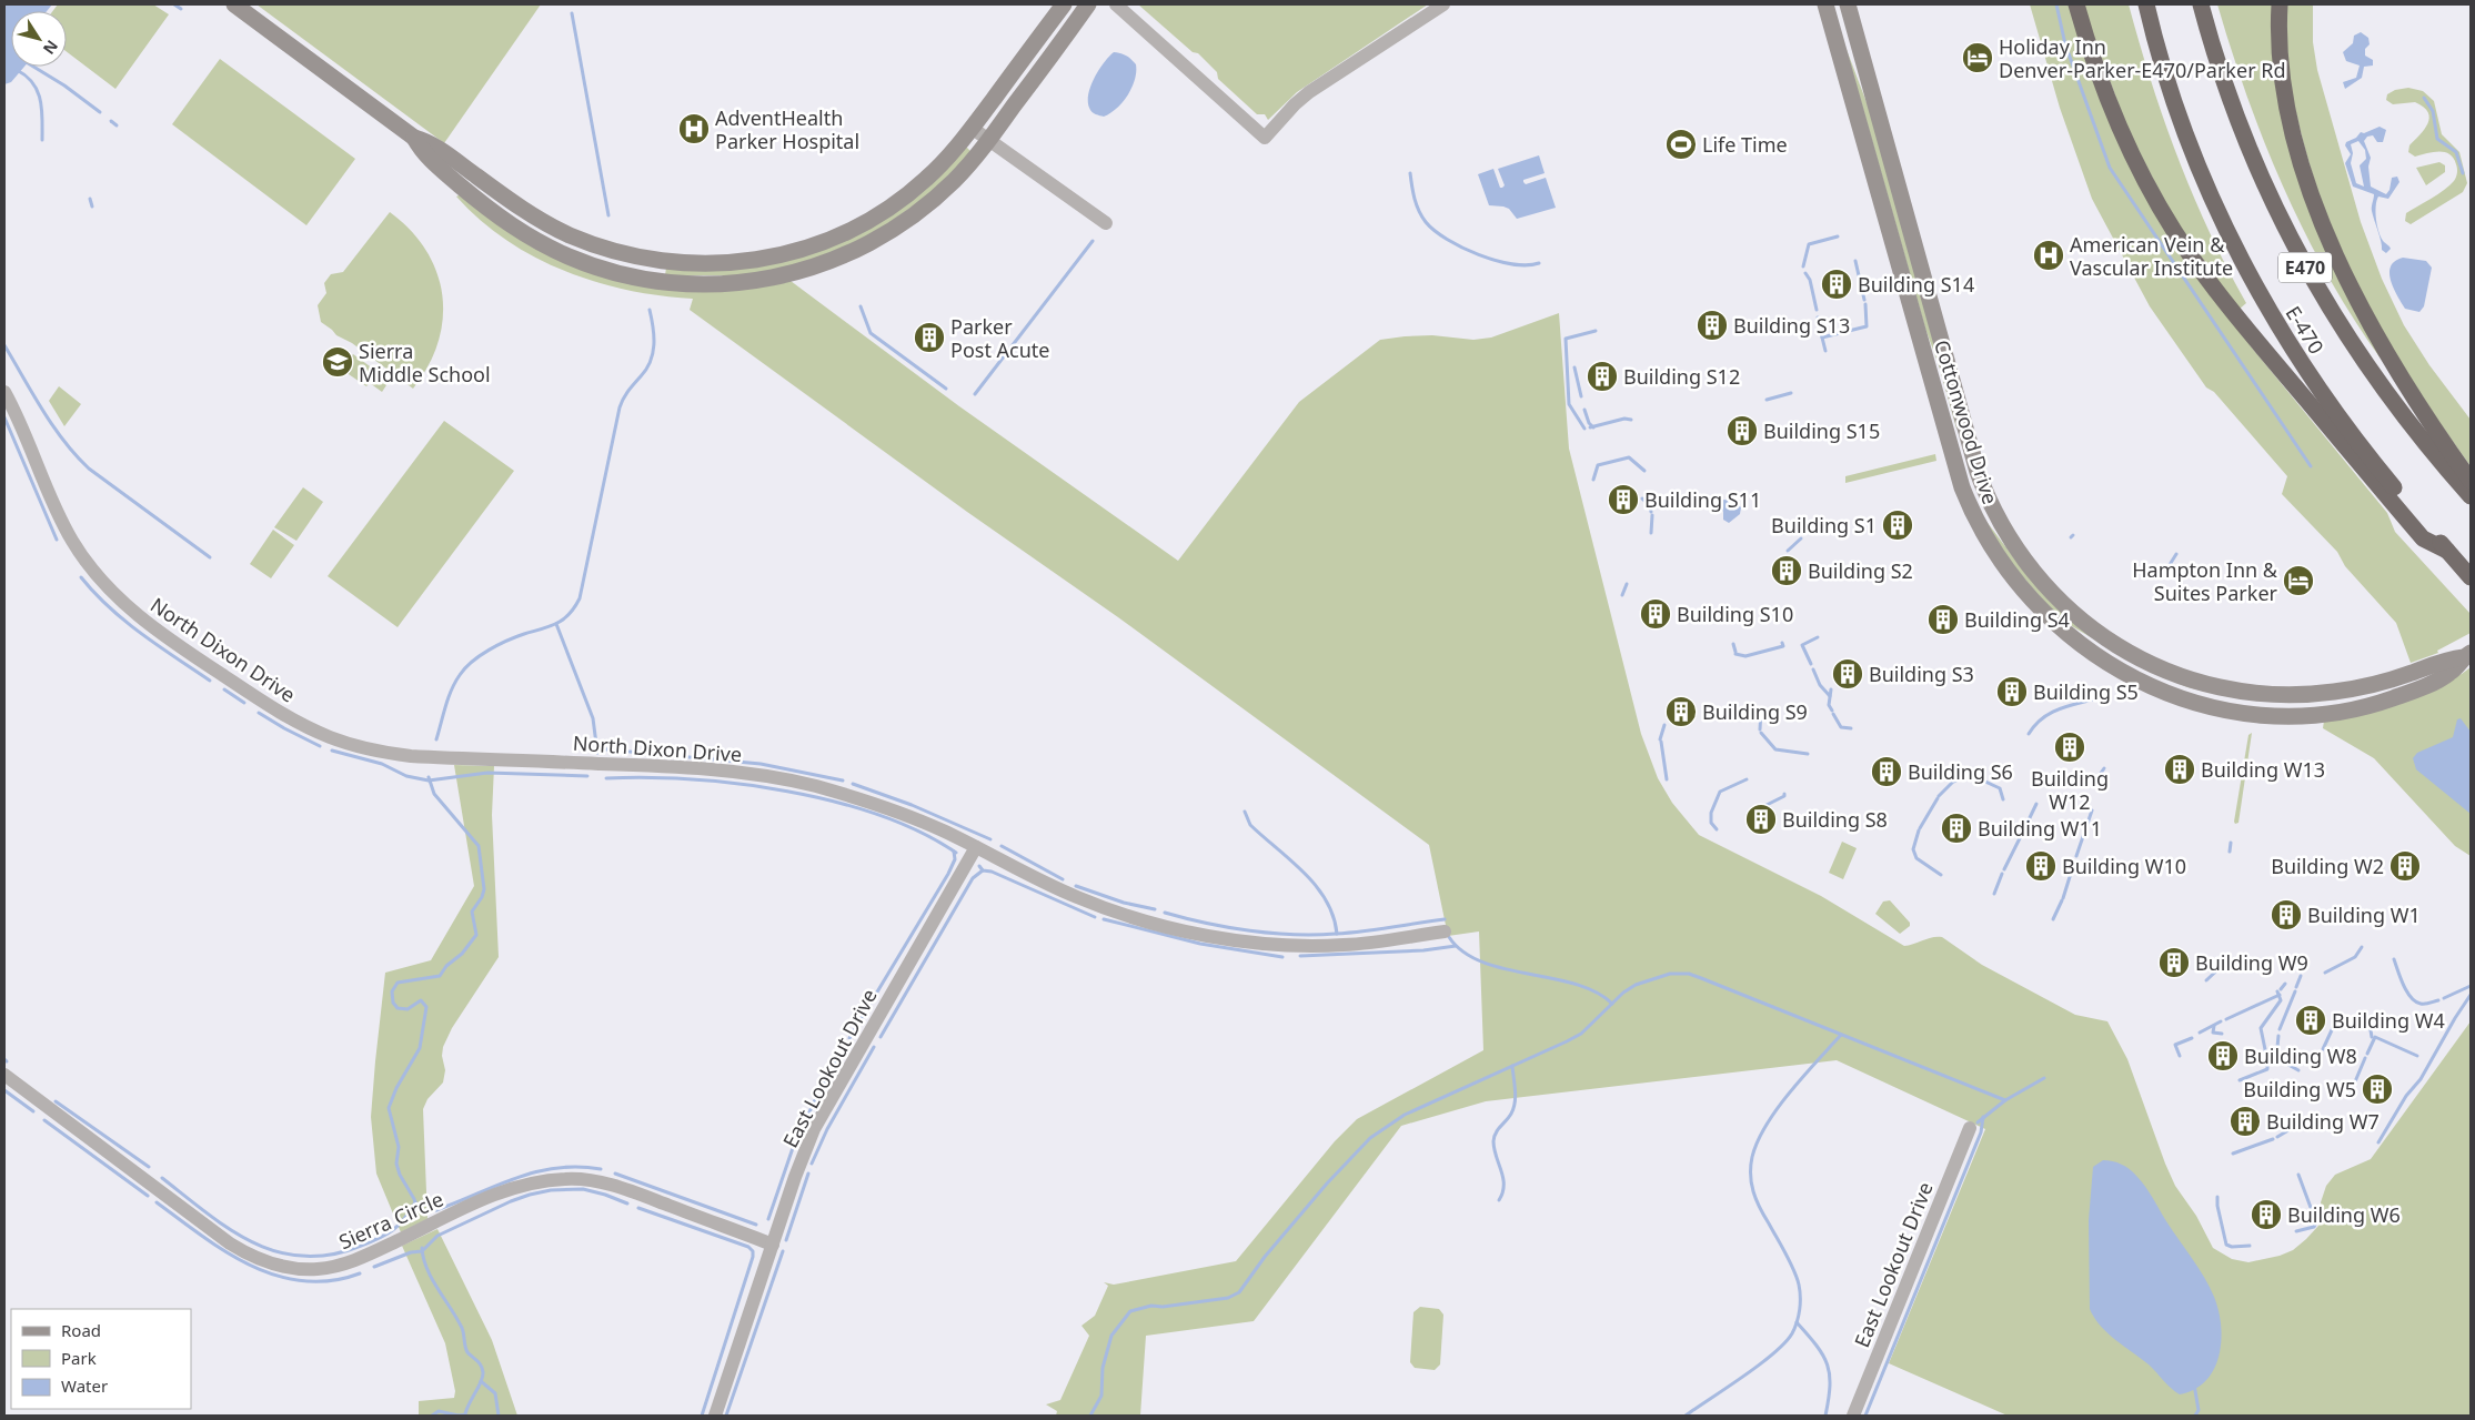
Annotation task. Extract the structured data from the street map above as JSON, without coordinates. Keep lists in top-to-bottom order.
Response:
{
  "streets": {
    "highway": ["E470", "E-470"],
    "main road": ["Cottonwood Drive"],
    "street": ["North Dixon Drive", "East Lookout Drive", "Sierra Circle"]
  },
  "crossings": [
    ["North Dixon Drive", "East Lookout Drive"],
    ["East Lookout Drive", "Sierra Circle"]
  ],
  "places": {
    "hotel": ["Holiday Inn Denver-Parker-E470/Parker Rd", "Hampton Inn & Suites Parker"],
    "hospital": ["AdventHealth Parker Hospital", "American Vein & Vascular Institute"],
    "sports": ["Life Time"],
    "building": [
      "Building S14",
      "Building S13",
      "Parker Post Acute",
      "Building S12",
      "Building S15",
      "Building S11",
      "Building S1",
      "Building S2",
      "Building S10",
      "Building S4",
      "Building S3",
      "Building S5",
      "Building S9",
      "Building W12",
      "Building W13",
      "Building S6",
      "Building S8",
      "Building W11",
      "Building W10",
      "Building W2",
      "Building W1",
      "Building W9",
      "Building W4",
      "Building W8",
      "Building W5",
      "Building W7",
      "Building W6"
    ],
    "school or university": ["Sierra Middle School"]
  },
  "legend": ["Road", "Park", "Water"],
  "north": "bottom right"
}
